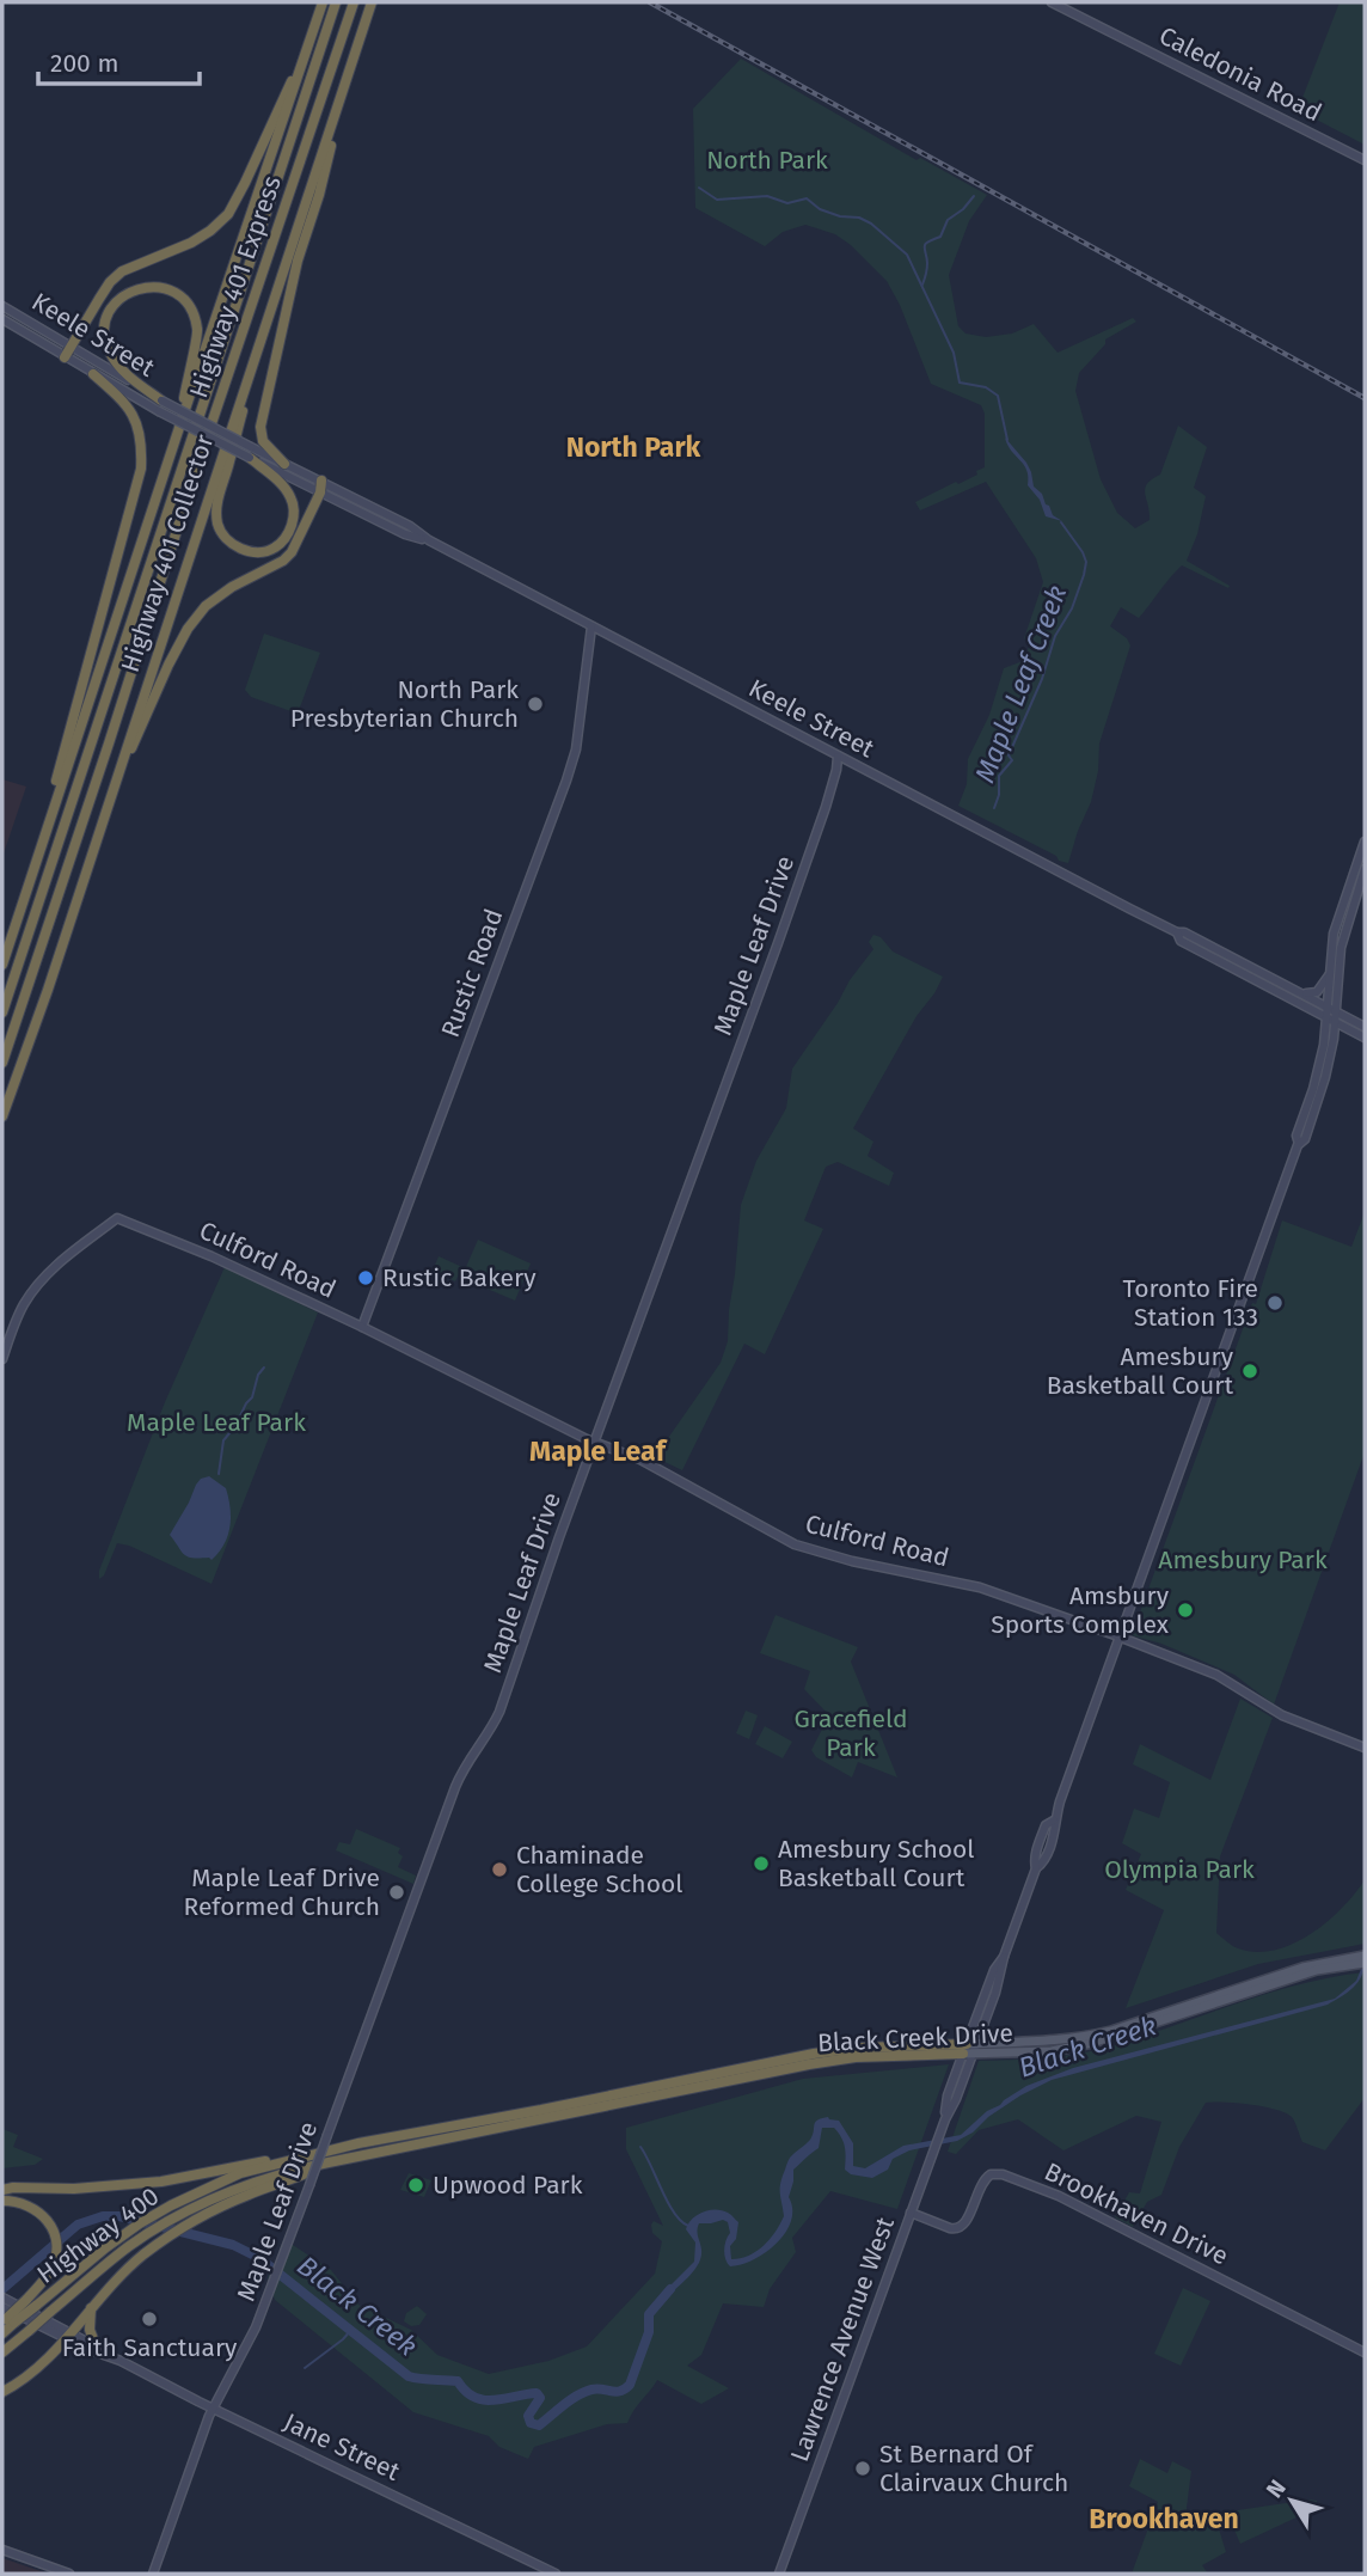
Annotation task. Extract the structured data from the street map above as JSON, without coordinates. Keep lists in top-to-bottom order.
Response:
{
  "streets": {
    "highway": [
      "Highway 401 Express",
      "Highway 401 Collector",
      "Black Creek Drive",
      "Highway 400"
    ],
    "street": [
      "Caledonia Road",
      "Keele Street",
      "Maple Leaf Drive",
      "Rustic Road",
      "Culford Road",
      "Brookhaven Drive",
      "Lawrence Avenue West",
      "Jane Street"
    ]
  },
  "crossings": [
    ["Keele Street", "Maple Leaf Drive"],
    ["Keele Street", "Rustic Road"],
    ["Keele Street", "Lawrence Avenue West"],
    ["Maple Leaf Drive", "Culford Road"],
    ["Maple Leaf Drive", "Jane Street"],
    ["Rustic Road", "Culford Road"],
    ["Culford Road", "Lawrence Avenue West"],
    ["Black Creek Drive", "Highway 400"],
    ["Black Creek Drive", "Lawrence Avenue West"],
    ["Brookhaven Drive", "Lawrence Avenue West"]
  ],
  "districts": ["North Park", "Maple Leaf", "Brookhaven"],
  "water": ["Maple Leaf Creek", "Black Creek"],
  "parks": [
    "North Park",
    "Maple Leaf Park",
    "Amesbury Park",
    "Gracefield Park",
    "Olympia Park"
  ],
  "places": [
    "North Park Presbyterian Church",
    "Rustic Bakery",
    "Toronto Fire Station 133",
    "Amesbury Basketball Court",
    "Amsbury Sports Complex",
    "Amesbury School Basketball Court",
    "Chaminade College School",
    "Maple Leaf Drive Reformed Church",
    "Upwood Park",
    "Faith Sanctuary",
    "St Bernard Of Clairvaux Church"
  ],
  "scale_bar": "200 m",
  "north": "top left"
}
